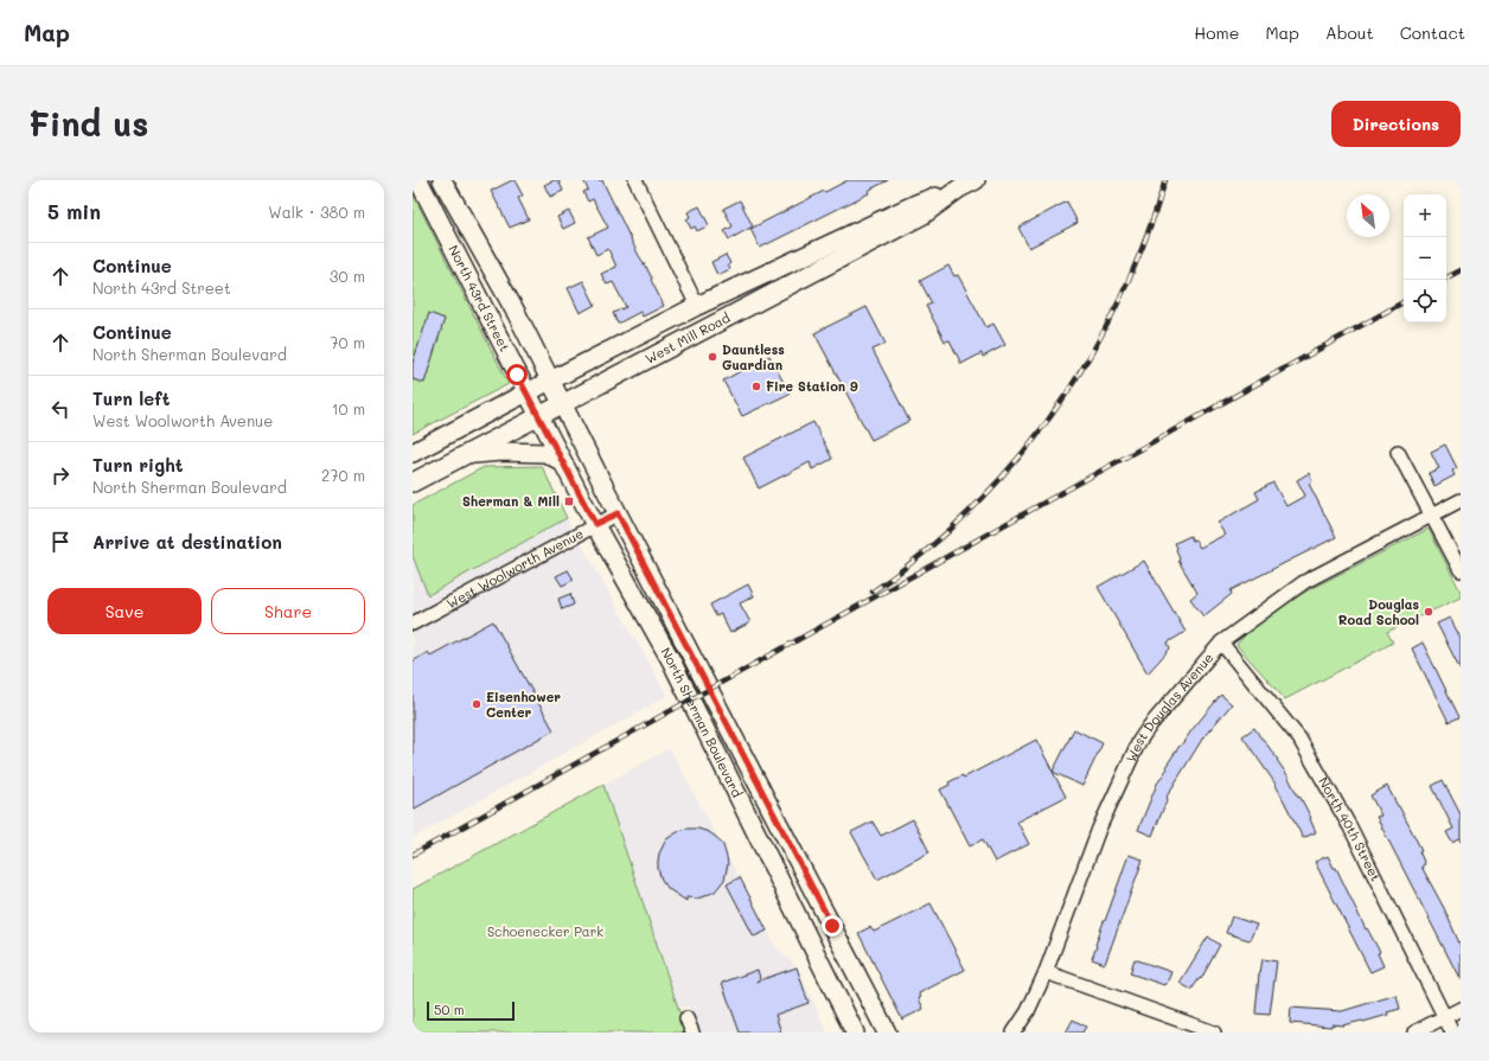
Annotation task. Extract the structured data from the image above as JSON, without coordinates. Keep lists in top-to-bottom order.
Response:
{
  "streets": {
    "main road": ["North 43rd Street", "West Mill Road", "North Sherman Boulevard"],
    "street": ["West Woolworth Avenue", "West Douglas Avenue", "North 40th Street"]
  },
  "crossings": [
    ["North 43rd Street", "West Mill Road"],
    ["North 43rd Street", "North Sherman Boulevard"],
    ["West Mill Road", "North Sherman Boulevard"],
    ["West Woolworth Avenue", "North Sherman Boulevard"],
    ["West Douglas Avenue", "North 40th Street"]
  ],
  "parks": ["Schoenecker Park"],
  "places": {
    "other": [
      "Dauntless Guardian",
      "Fire Station 9",
      "Douglas Road School",
      "Eisenhower Center"
    ],
    "transit": ["Sherman & Mill"]
  },
  "scale_bar": "50 m",
  "north": "top left",
  "page": {
    "header": "Map",
    "nav": [
      "Home",
      "Map",
      "About",
      "Contact"
    ],
    "buttons": [
      "Directions",
      ["Save", "Share"]
    ],
    "title": "Find us",
    "heading": ["5 min", "Walk · 380 m"],
    "map_buttons": ["+", "−"],
    "list": [
      ["Continue", "North 43rd Street", "30 m"],
      ["Continue", "North Sherman Boulevard", "70 m"],
      ["Turn left", "West Woolworth Avenue", "10 m"],
      ["Turn right", "North Sherman Boulevard", "270 m"],
      "Arrive at destination"
    ],
    "scale": "50 m"
  }
}
